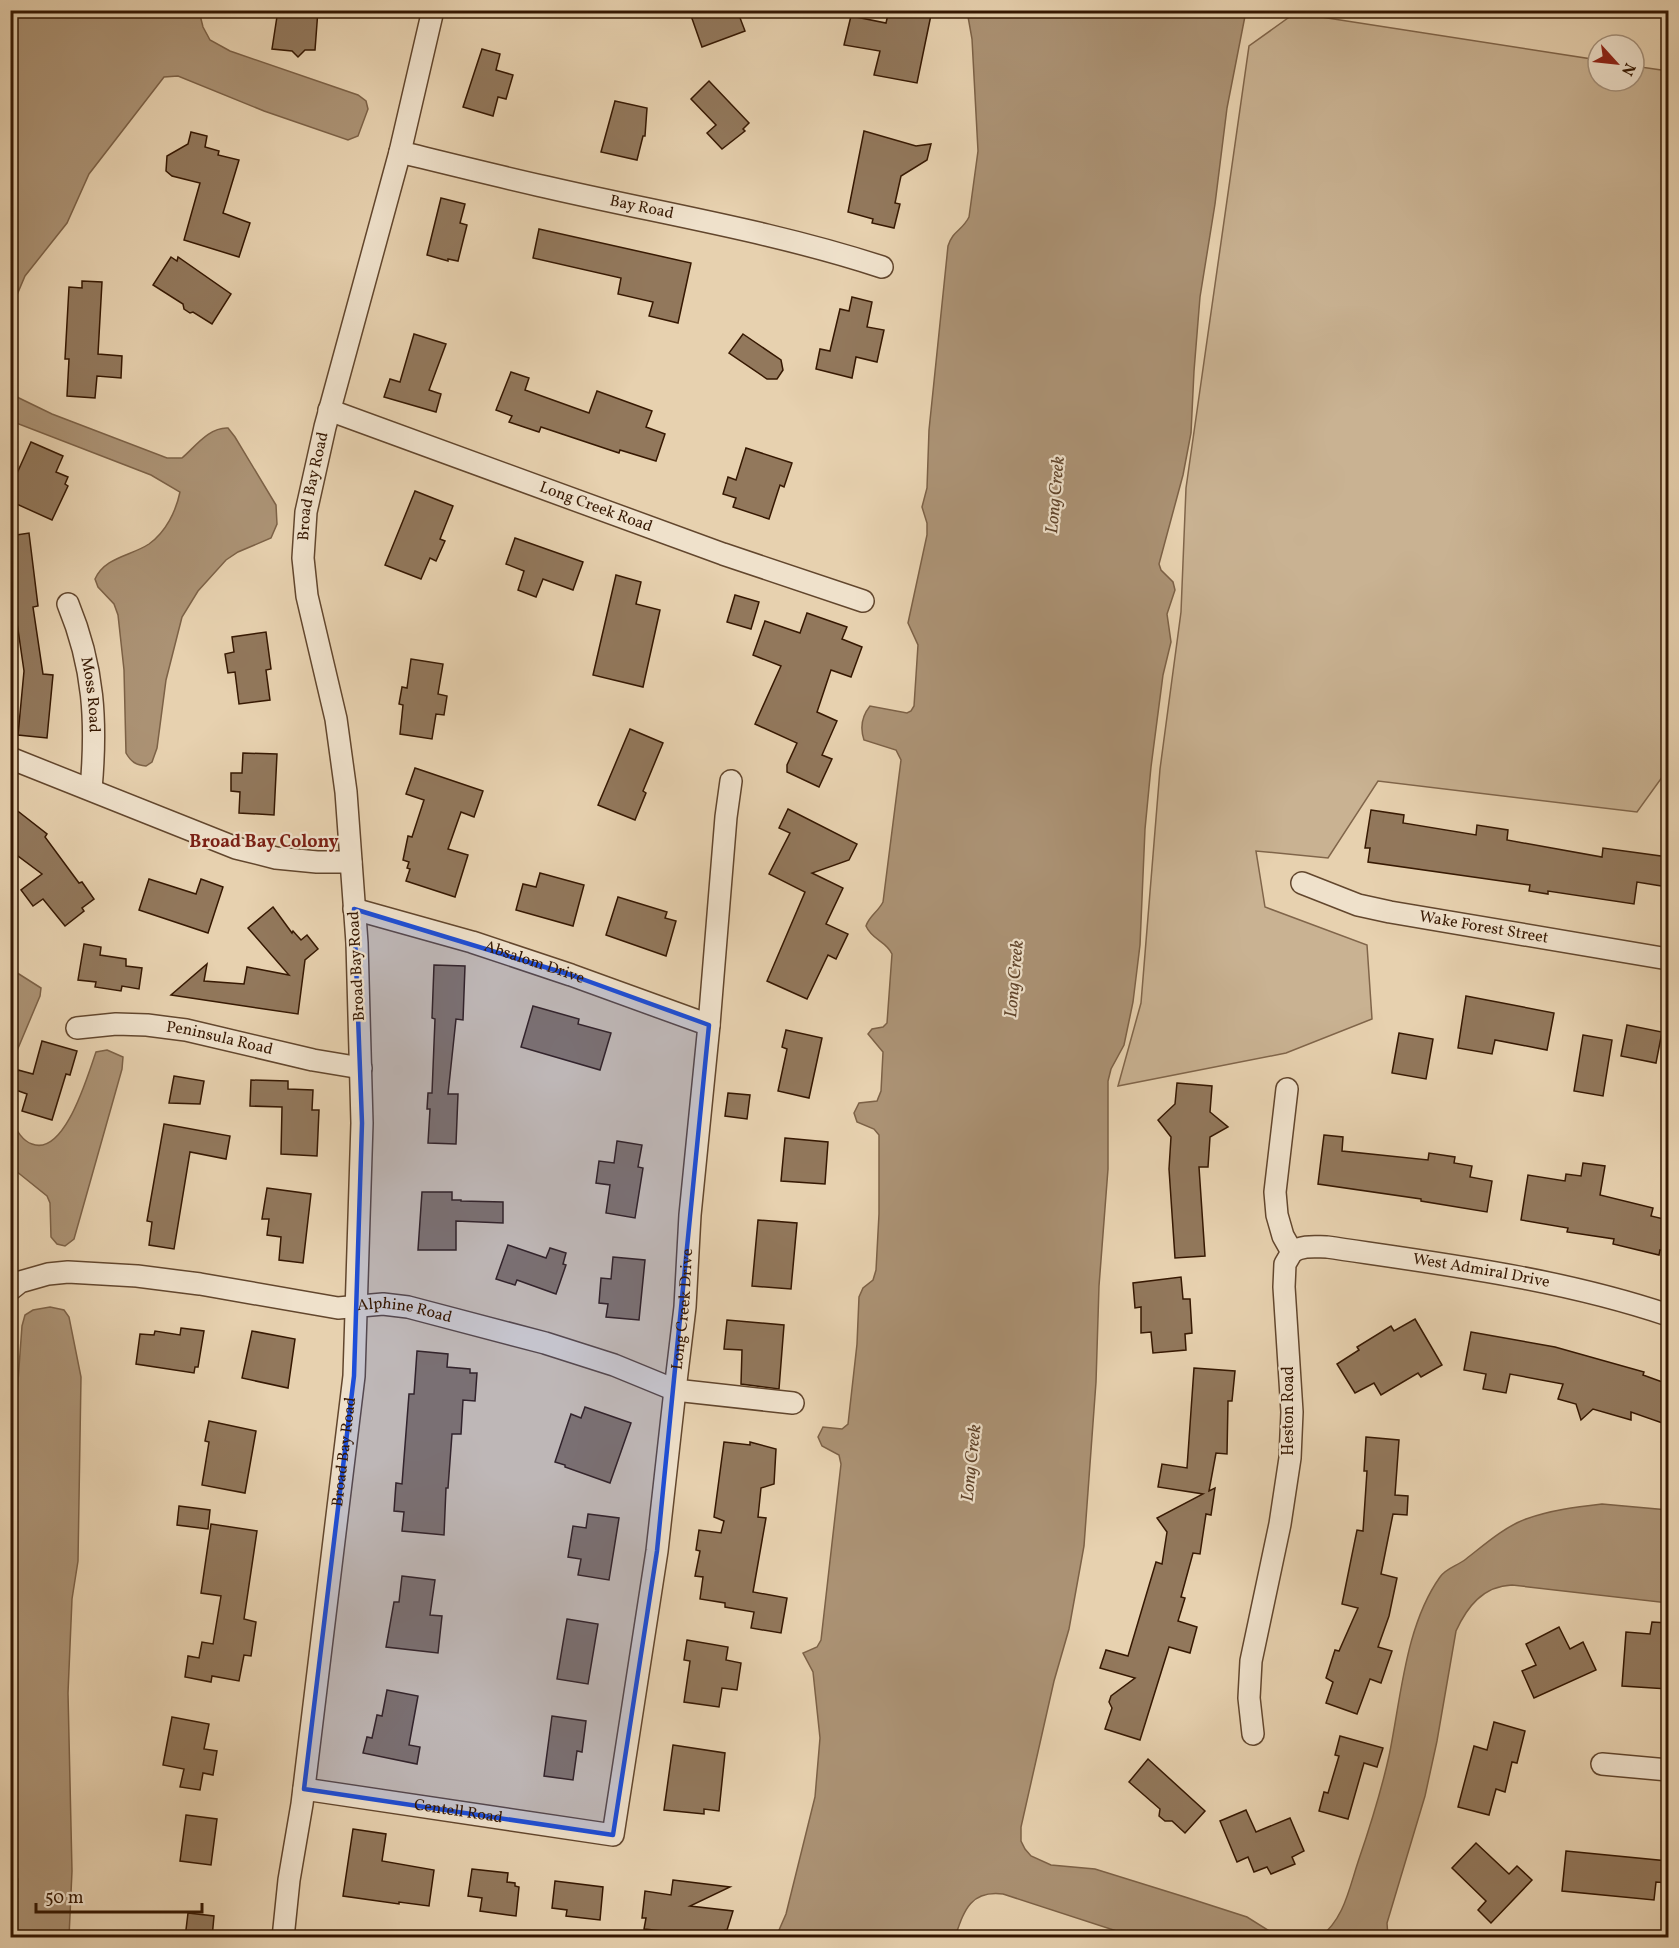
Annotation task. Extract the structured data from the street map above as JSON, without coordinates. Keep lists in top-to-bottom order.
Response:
{
  "streets": {
    "street": [
      "Bay Road",
      "Broad Bay Road",
      "Long Creek Road",
      "Moss Road",
      "Wake Forest Street",
      "Absalom Drive",
      "Peninsula Road",
      "West Admiral Drive",
      "Long Creek Drive",
      "Alphine Road",
      "Heston Road",
      "Centell Road"
    ]
  },
  "crossings": [
    ["Bay Road", "Broad Bay Road"],
    ["Broad Bay Road", "Long Creek Road"],
    ["Broad Bay Road", "Absalom Drive"],
    ["Broad Bay Road", "Peninsula Road"],
    ["Broad Bay Road", "Alphine Road"],
    ["Broad Bay Road", "Centell Road"],
    ["Absalom Drive", "Long Creek Drive"],
    ["West Admiral Drive", "Heston Road"],
    ["Long Creek Drive", "Alphine Road"],
    ["Long Creek Drive", "Centell Road"]
  ],
  "districts": ["Broad Bay Colony"],
  "water": ["Long Creek"],
  "scale_bar": "50 m",
  "north": "bottom right"
}
